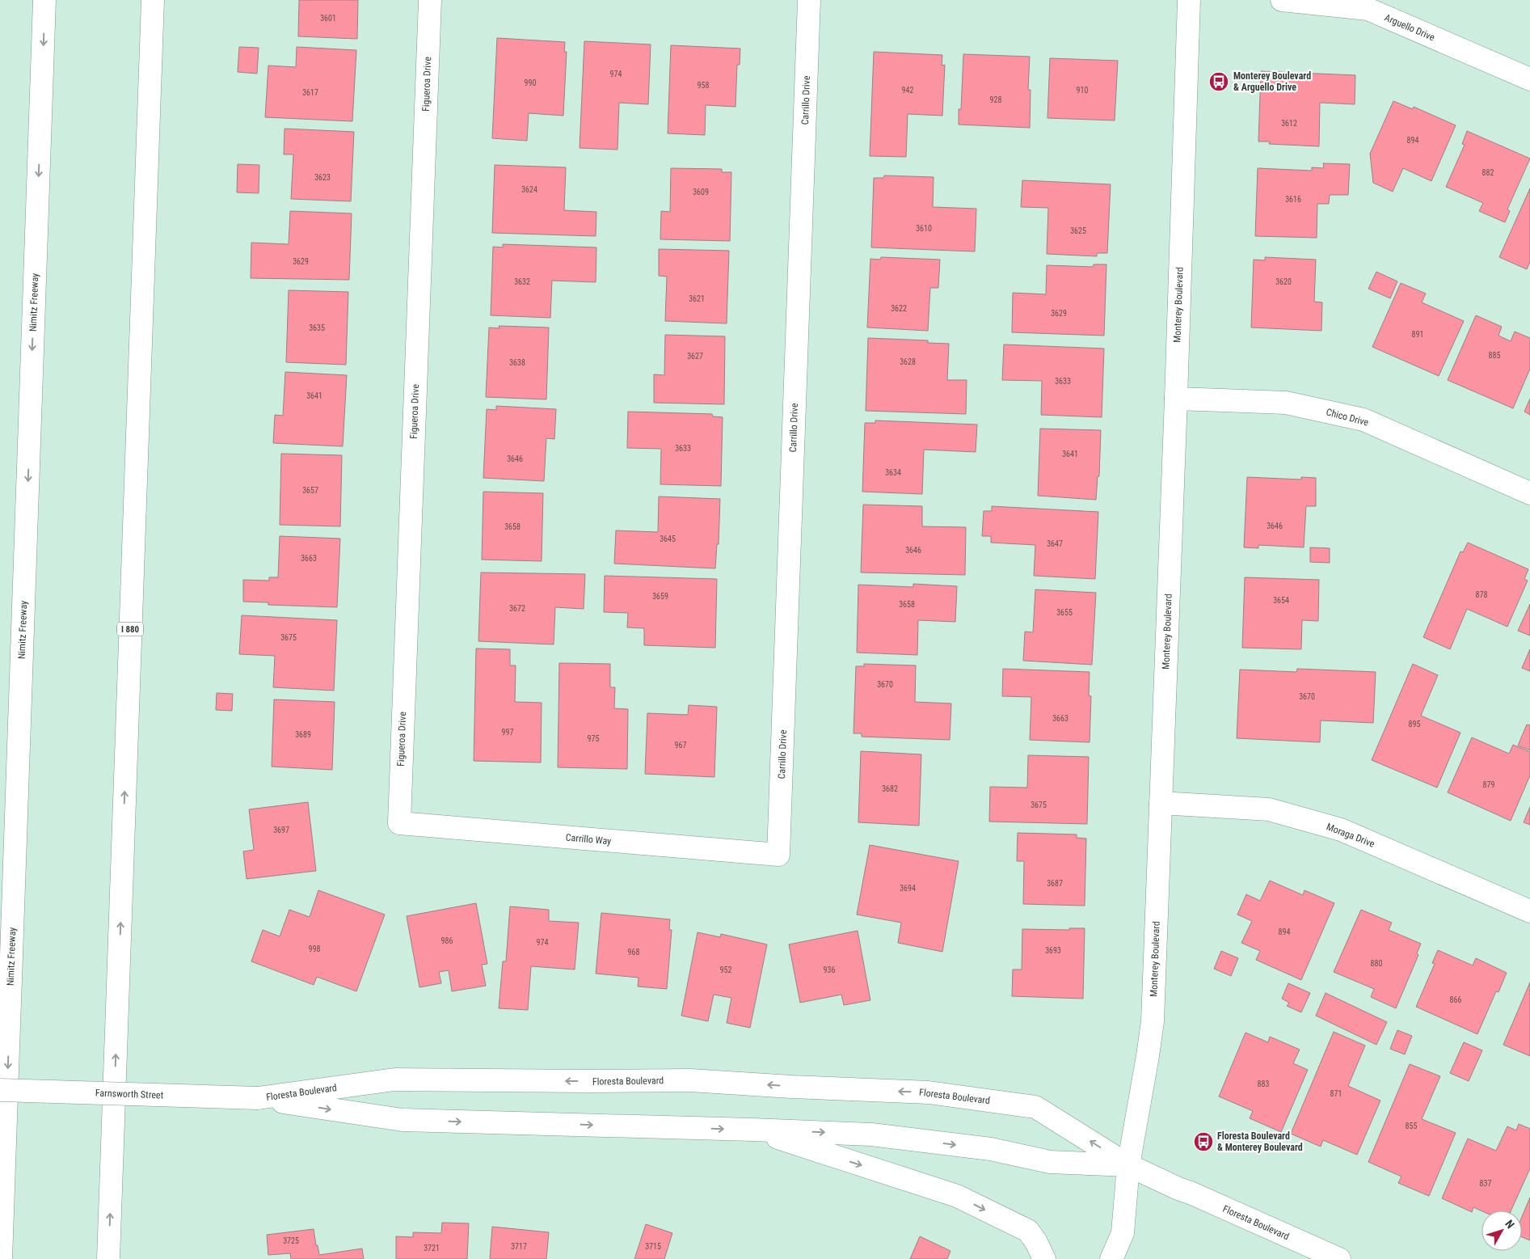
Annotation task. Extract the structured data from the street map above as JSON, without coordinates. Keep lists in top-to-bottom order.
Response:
{
  "streets": {
    "main road": [
      "Arguello Drive",
      "Figueroa Drive",
      "Carrillo Drive",
      "Nimitz Freeway",
      "Monterey Boulevard",
      "Chico Drive",
      "I 880",
      "Moraga Drive",
      "Carrillo Way",
      "Floresta Boulevard",
      "Farnsworth Street"
    ]
  },
  "crossings": [
    ["Figueroa Drive", "Carrillo Way"],
    ["Carrillo Drive", "Carrillo Way"],
    ["Monterey Boulevard", "Chico Drive"],
    ["Monterey Boulevard", "Moraga Drive"],
    ["Monterey Boulevard", "Floresta Boulevard"],
    ["Floresta Boulevard", "Farnsworth Street"]
  ],
  "places": {
    "bus stop": ["Monterey Boulevard & Arguello Drive", "Floresta Boulevard & Monterey Boulevard"]
  },
  "house_numbers": [
    "3601",
    "974",
    "990",
    "958",
    "942",
    "910",
    "3617",
    "928",
    "3612",
    "894",
    "882",
    "3623",
    "3624",
    "3609",
    "3616",
    "3610",
    "3625",
    "3629",
    "3632",
    "3620",
    "3621",
    "3622",
    "3629",
    "3635",
    "891",
    "885",
    "3627",
    "3628",
    "3638",
    "3633",
    "3641",
    "3633",
    "3641",
    "3646",
    "3634",
    "3657",
    "3646",
    "3658",
    "3645",
    "3647",
    "3646",
    "3663",
    "878",
    "3659",
    "3654",
    "3658",
    "3672",
    "3655",
    "3675",
    "3670",
    "3670",
    "3663",
    "895",
    "997",
    "3689",
    "975",
    "967",
    "879",
    "3682",
    "3675",
    "3697",
    "3687",
    "3694",
    "894",
    "986",
    "974",
    "998",
    "3693",
    "968",
    "880",
    "952",
    "936",
    "866",
    "883",
    "871",
    "855",
    "837",
    "3725",
    "3717",
    "3715",
    "3721"
  ],
  "north": "top right"
}
